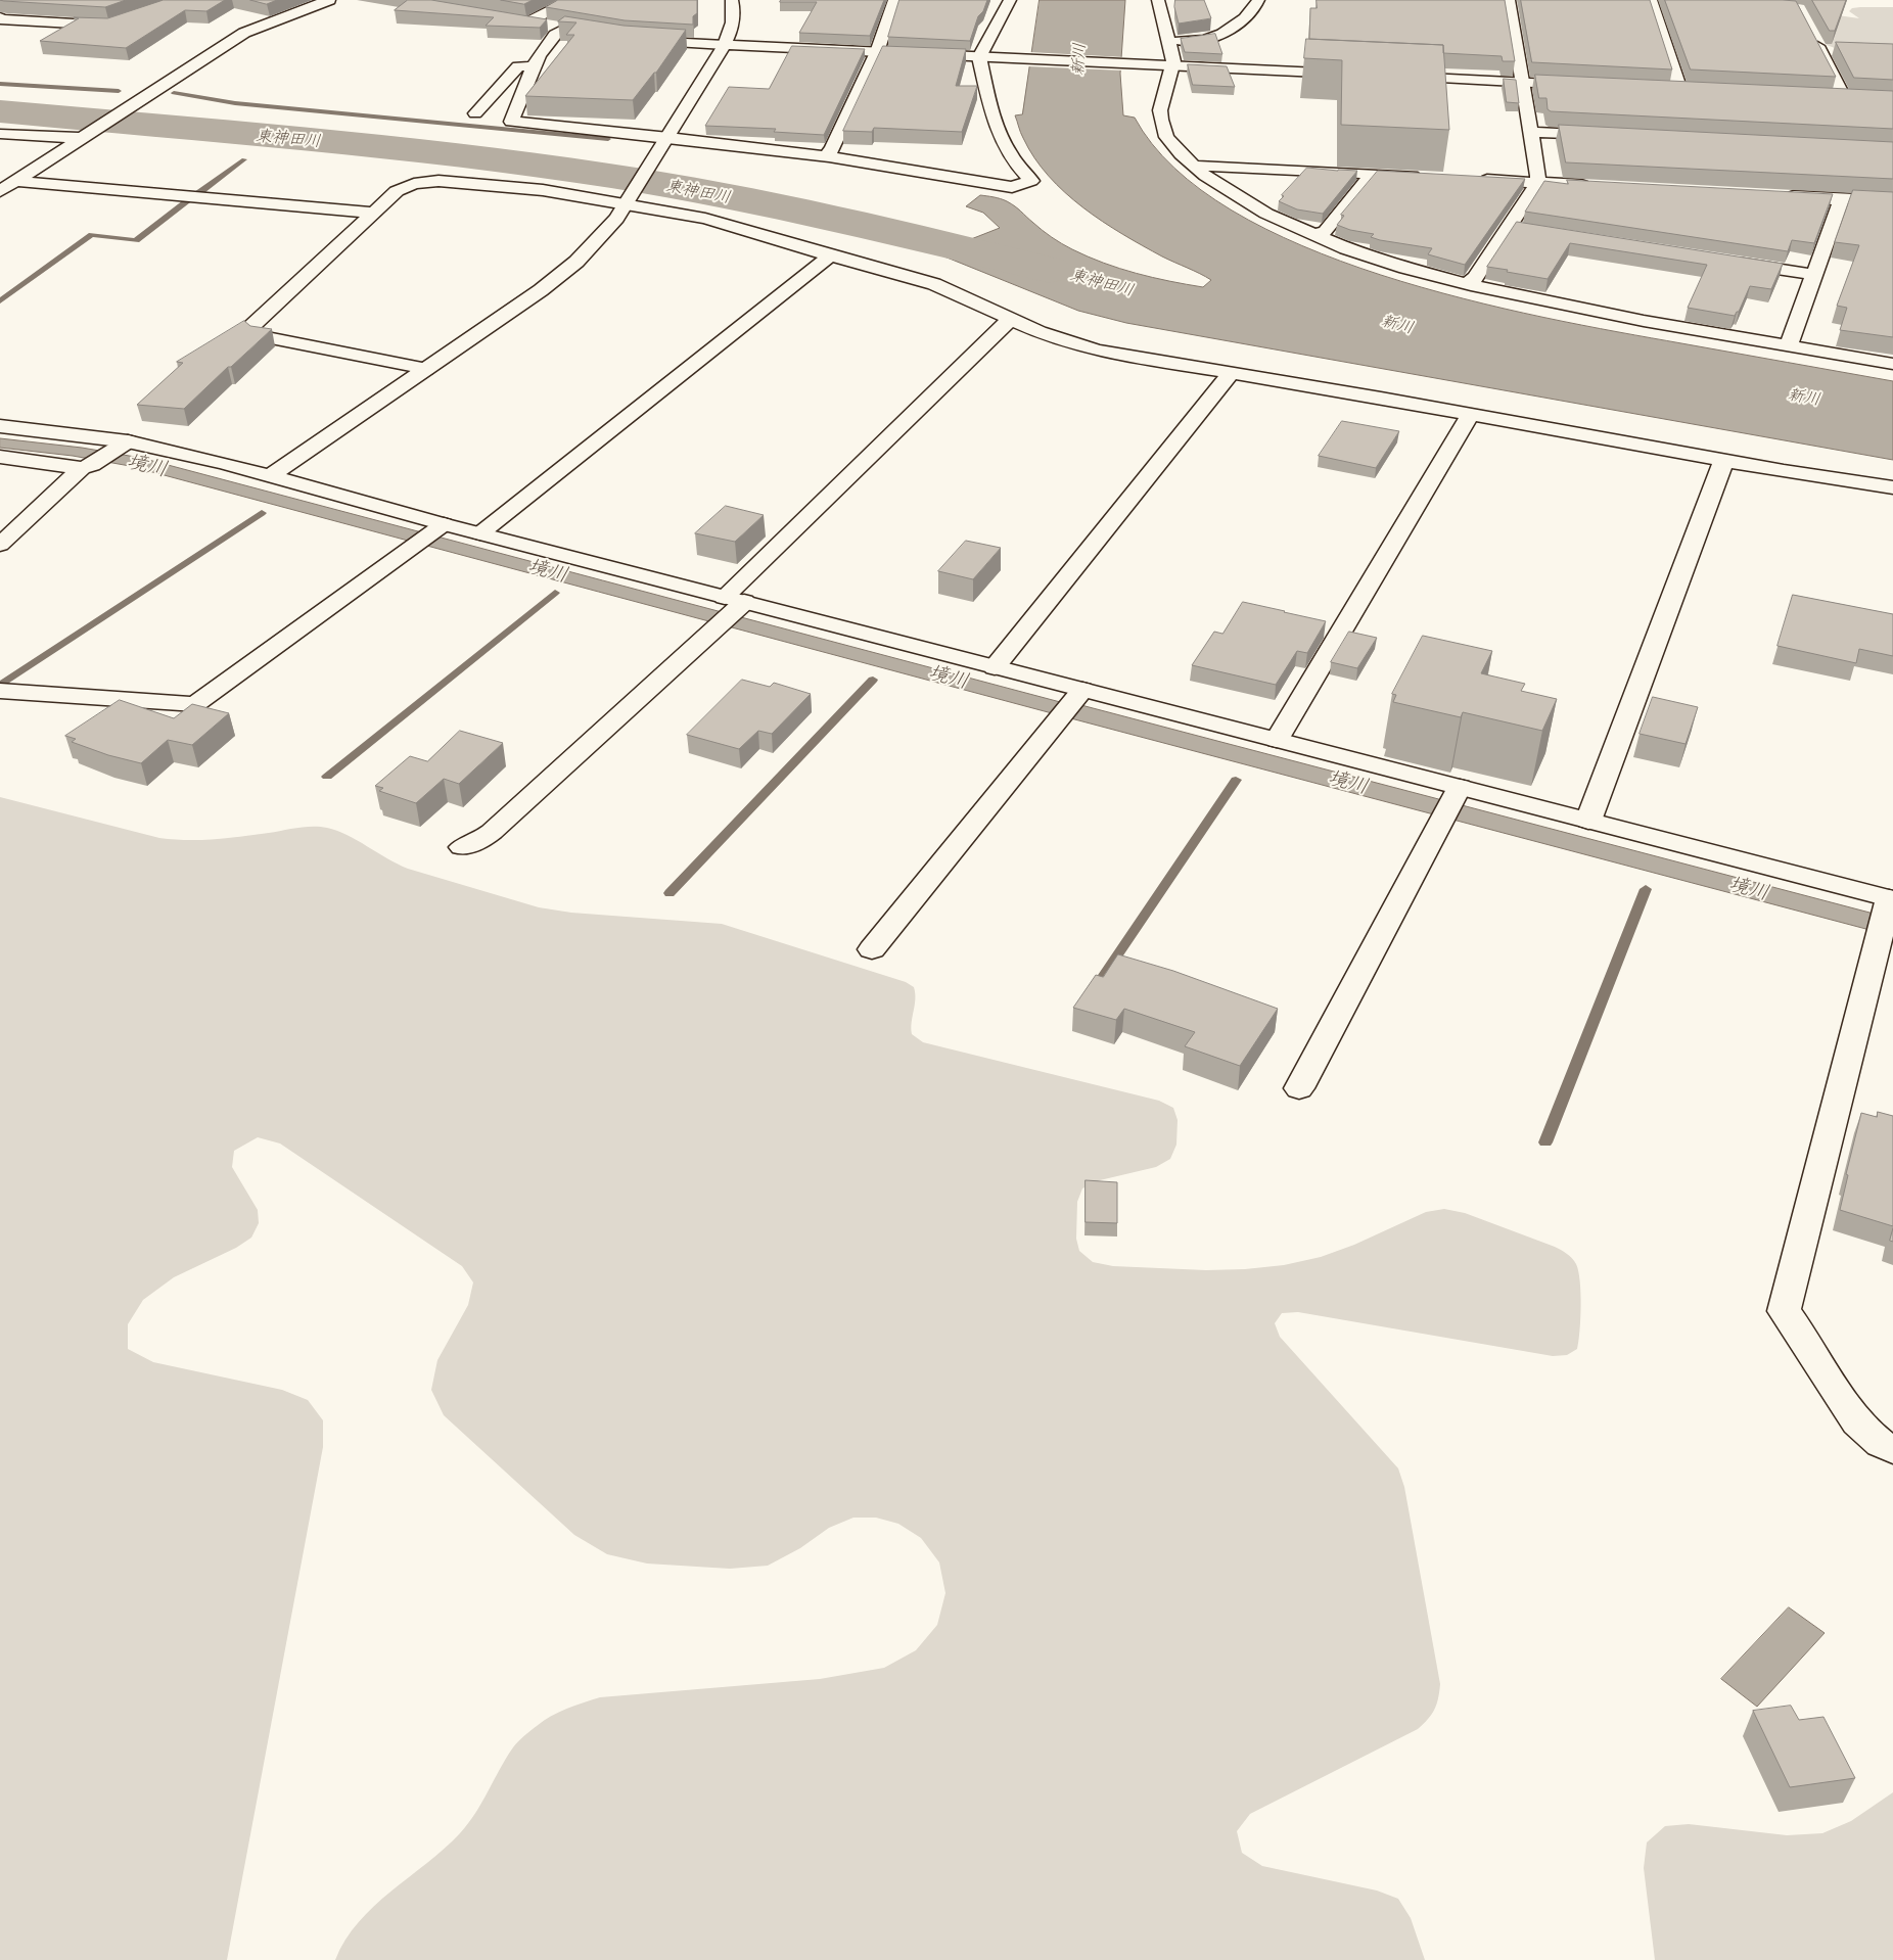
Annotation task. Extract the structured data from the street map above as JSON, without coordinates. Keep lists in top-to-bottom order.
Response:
{
  "water": ["新川", "東神田川", "境川"]
}
